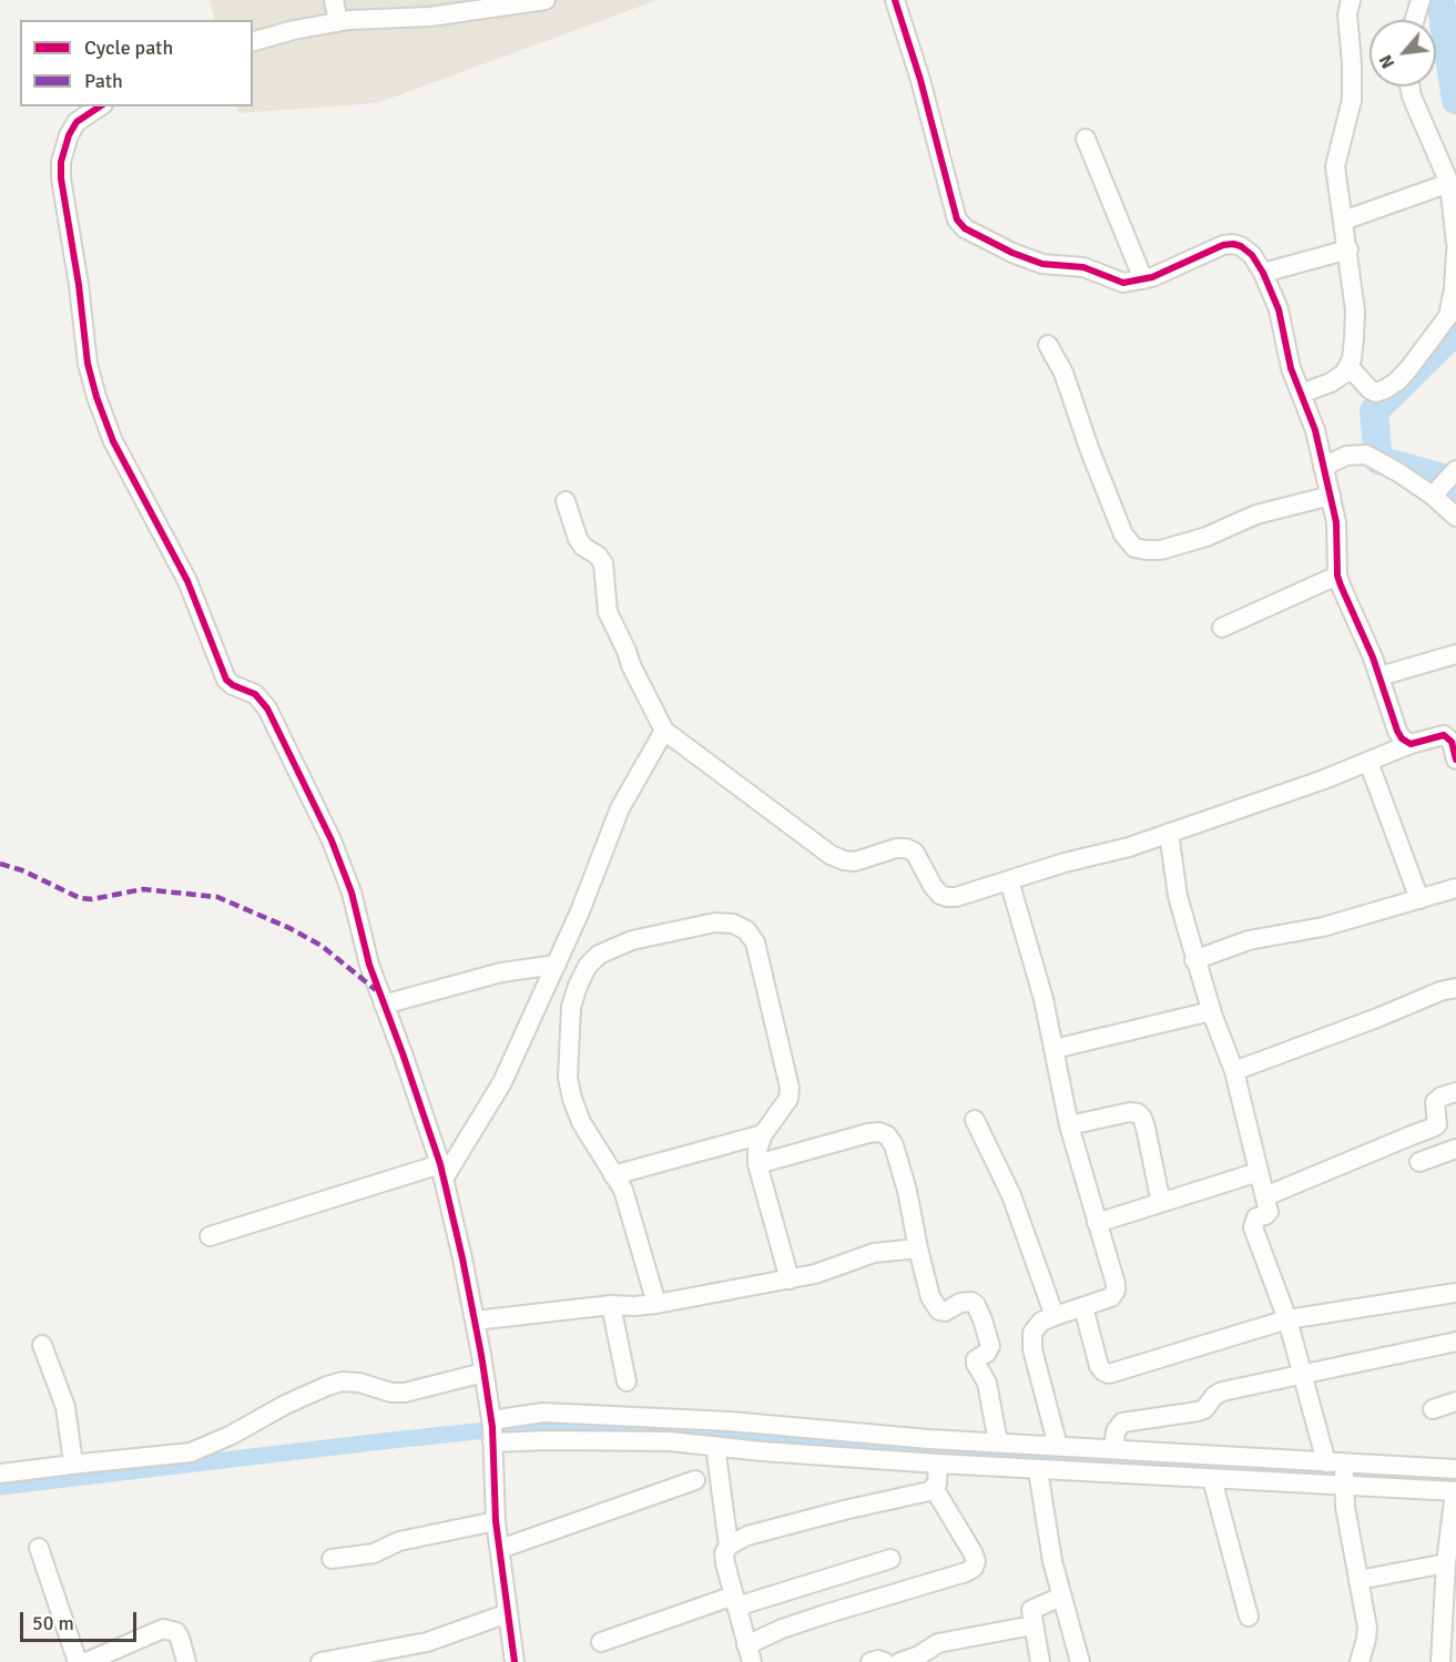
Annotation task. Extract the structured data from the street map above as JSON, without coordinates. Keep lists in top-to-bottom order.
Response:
{
  "legend": ["Cycle path", "Path"],
  "scale_bar": "50 m",
  "north": "bottom left"
}
